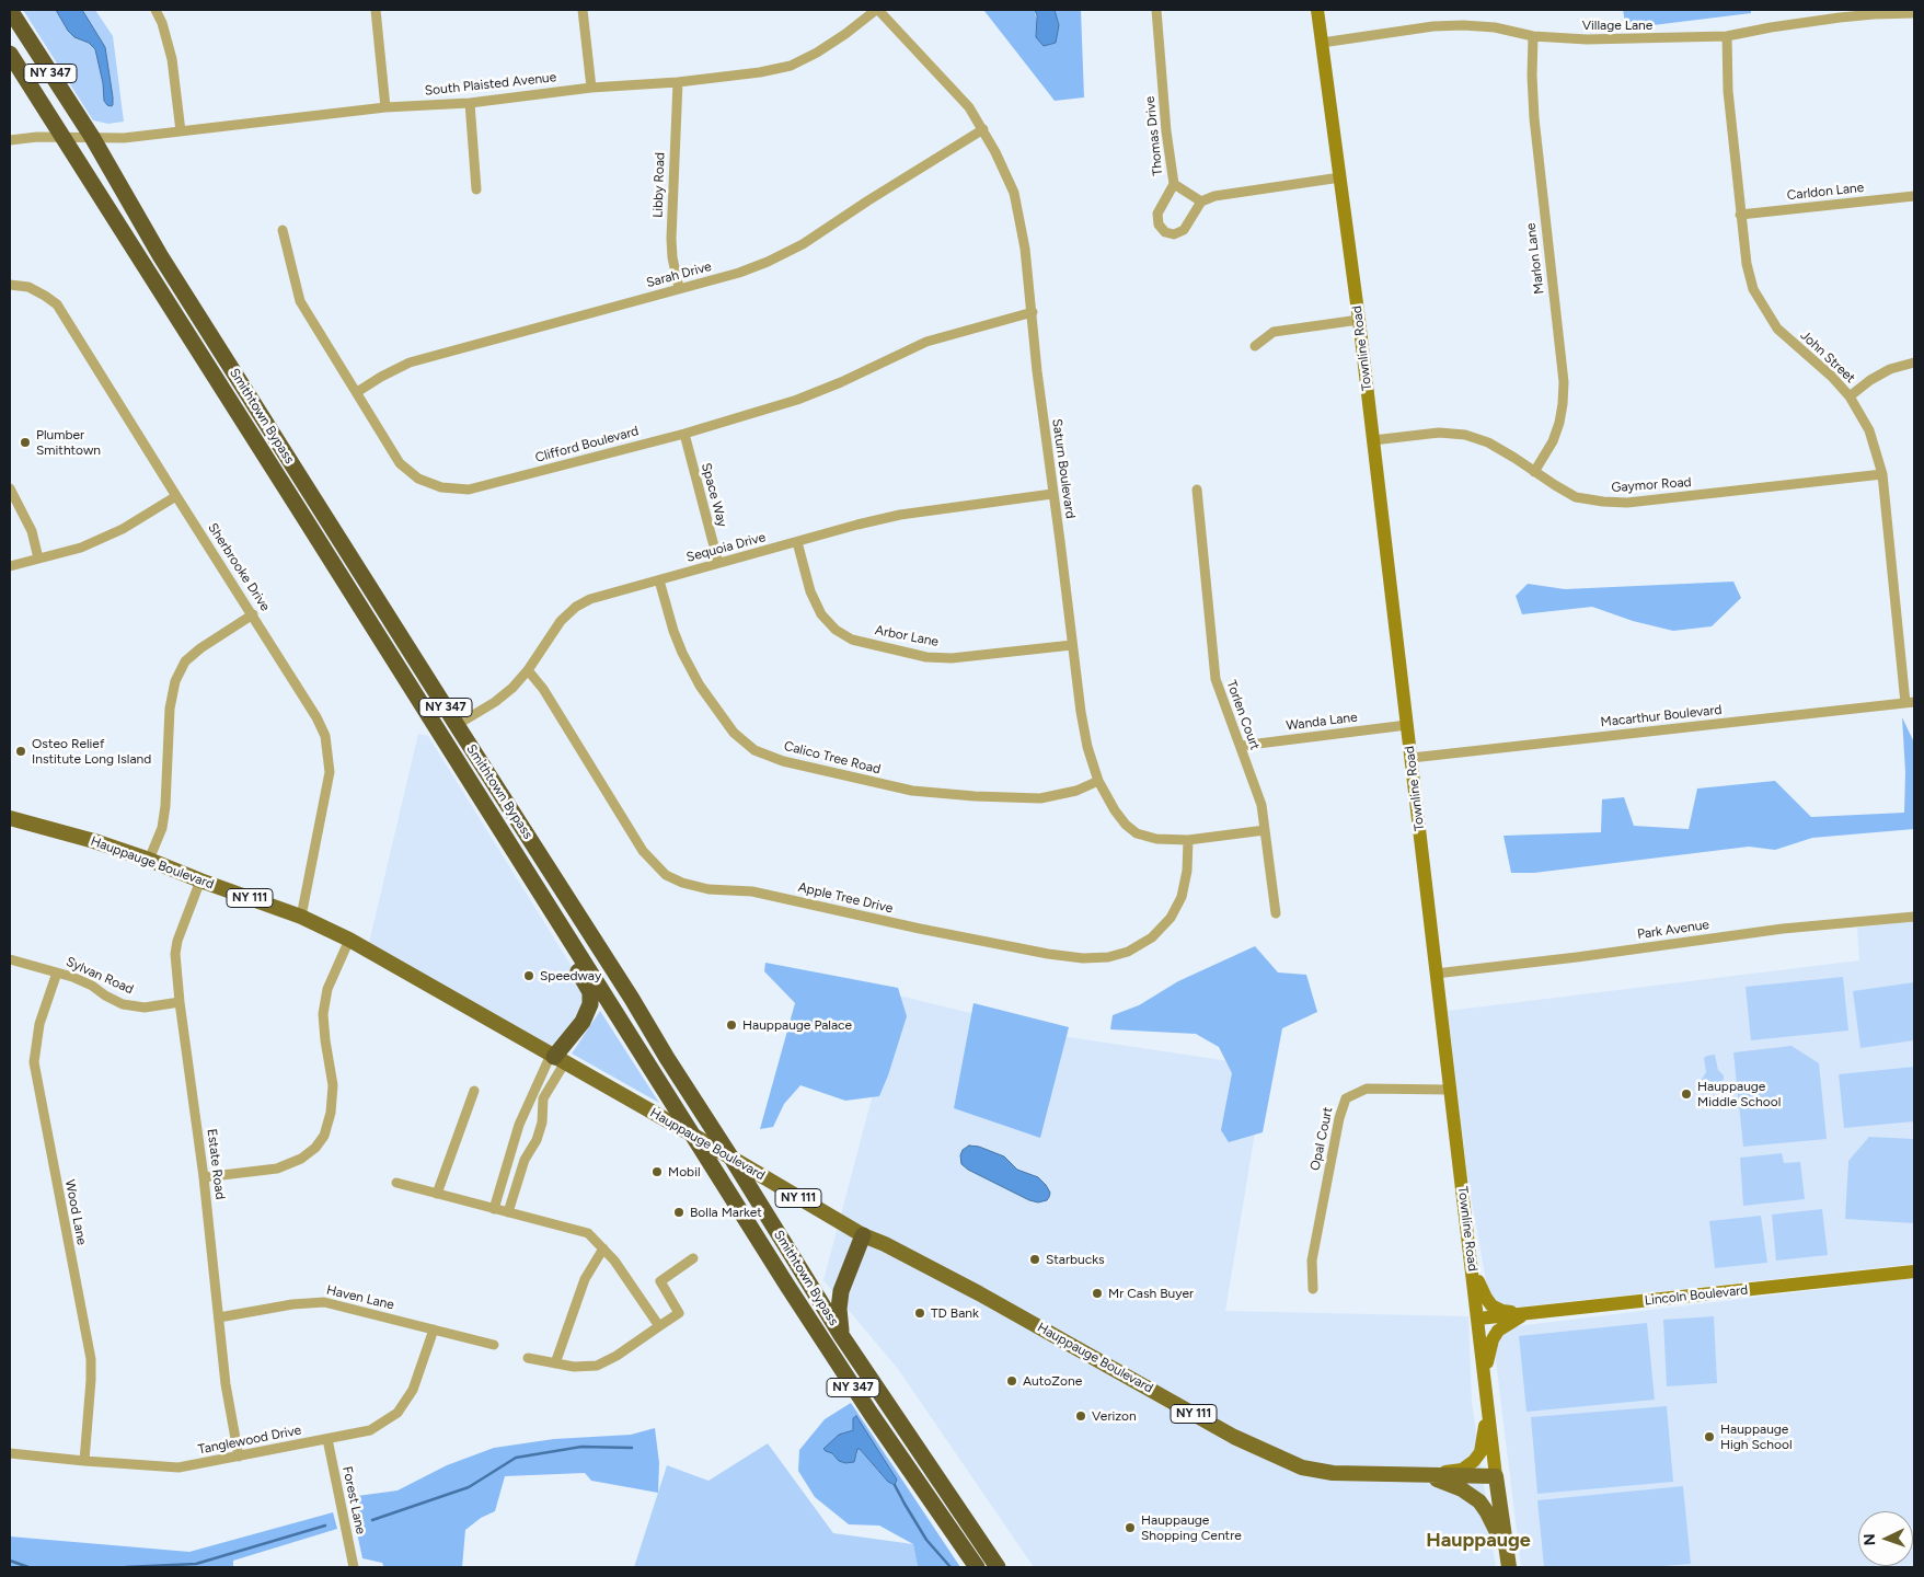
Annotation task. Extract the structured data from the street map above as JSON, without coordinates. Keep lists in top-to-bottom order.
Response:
{
  "streets": {
    "highway": ["NY 347", "Smithtown Bypass"],
    "main road": ["Townline Road", "Hauppauge Boulevard", "NY 111"],
    "street": [
      "Village Lane",
      "South Plaisted Avenue",
      "Thomas Drive",
      "Libby Road",
      "Carldon Lane",
      "Marlon Lane",
      "Sarah Drive",
      "John Street",
      "Clifford Boulevard",
      "Saturn Boulevard",
      "Gaymor Road",
      "Space Way",
      "Sequoia Drive",
      "Sherbrooke Drive",
      "Arbor Lane",
      "Torlen Court",
      "Macarthur Boulevard",
      "Wanda Lane",
      "Calico Tree Road",
      "Apple Tree Drive",
      "Park Avenue",
      "Sylvan Road",
      "Opal Court",
      "Estate Road",
      "Wood Lane",
      "Lincoln Boulevard",
      "Haven Lane",
      "Tanglewood Drive",
      "Forest Lane"
    ]
  },
  "crossings": [
    ["Village Lane", "Marlon Lane"],
    ["Village Lane", "Townline Road"],
    ["Village Lane", "John Street"],
    ["South Plaisted Avenue", "Libby Road"],
    ["South Plaisted Avenue", "Smithtown Bypass"],
    ["South Plaisted Avenue", "Saturn Boulevard"],
    ["Libby Road", "Sarah Drive"],
    ["Carldon Lane", "John Street"],
    ["Marlon Lane", "Gaymor Road"],
    ["Sarah Drive", "Clifford Boulevard"],
    ["Sarah Drive", "Saturn Boulevard"],
    ["Townline Road", "Gaymor Road"],
    ["Townline Road", "Macarthur Boulevard"],
    ["Townline Road", "Wanda Lane"],
    ["Townline Road", "Hauppauge Boulevard"],
    ["Townline Road", "NY 111"],
    ["Townline Road", "Park Avenue"],
    ["Townline Road", "Opal Court"],
    ["Townline Road", "Lincoln Boulevard"],
    ["John Street", "Gaymor Road"],
    ["John Street", "Macarthur Boulevard"],
    ["Smithtown Bypass", "Sequoia Drive"],
    ["Smithtown Bypass", "Hauppauge Boulevard"],
    ["Clifford Boulevard", "Saturn Boulevard"],
    ["Clifford Boulevard", "Space Way"],
    ["Saturn Boulevard", "Sequoia Drive"],
    ["Saturn Boulevard", "Arbor Lane"],
    ["Saturn Boulevard", "Torlen Court"],
    ["Saturn Boulevard", "Calico Tree Road"],
    ["Saturn Boulevard", "Apple Tree Drive"],
    ["Space Way", "Sequoia Drive"],
    ["Sequoia Drive", "Arbor Lane"],
    ["Sequoia Drive", "Calico Tree Road"],
    ["Sequoia Drive", "Apple Tree Drive"],
    ["Sherbrooke Drive", "Hauppauge Boulevard"],
    ["Torlen Court", "Wanda Lane"],
    ["Hauppauge Boulevard", "NY 111"],
    ["Hauppauge Boulevard", "Estate Road"],
    ["Sylvan Road", "Estate Road"],
    ["Sylvan Road", "Wood Lane"],
    ["Estate Road", "Haven Lane"],
    ["Estate Road", "Tanglewood Drive"],
    ["Wood Lane", "Tanglewood Drive"],
    ["Haven Lane", "Tanglewood Drive"],
    ["Tanglewood Drive", "Forest Lane"]
  ],
  "districts": ["Hauppauge"],
  "places": [
    "Plumber Smithtown",
    "Osteo Relief Institute Long Island",
    "Speedway",
    "Hauppauge Palace",
    "Hauppauge Middle School",
    "Mobil",
    "Bolla Market",
    "Starbucks",
    "Mr Cash Buyer",
    "TD Bank",
    "AutoZone",
    "Verizon",
    "Hauppauge High School",
    "Hauppauge Shopping Centre"
  ],
  "north": "left"
}
